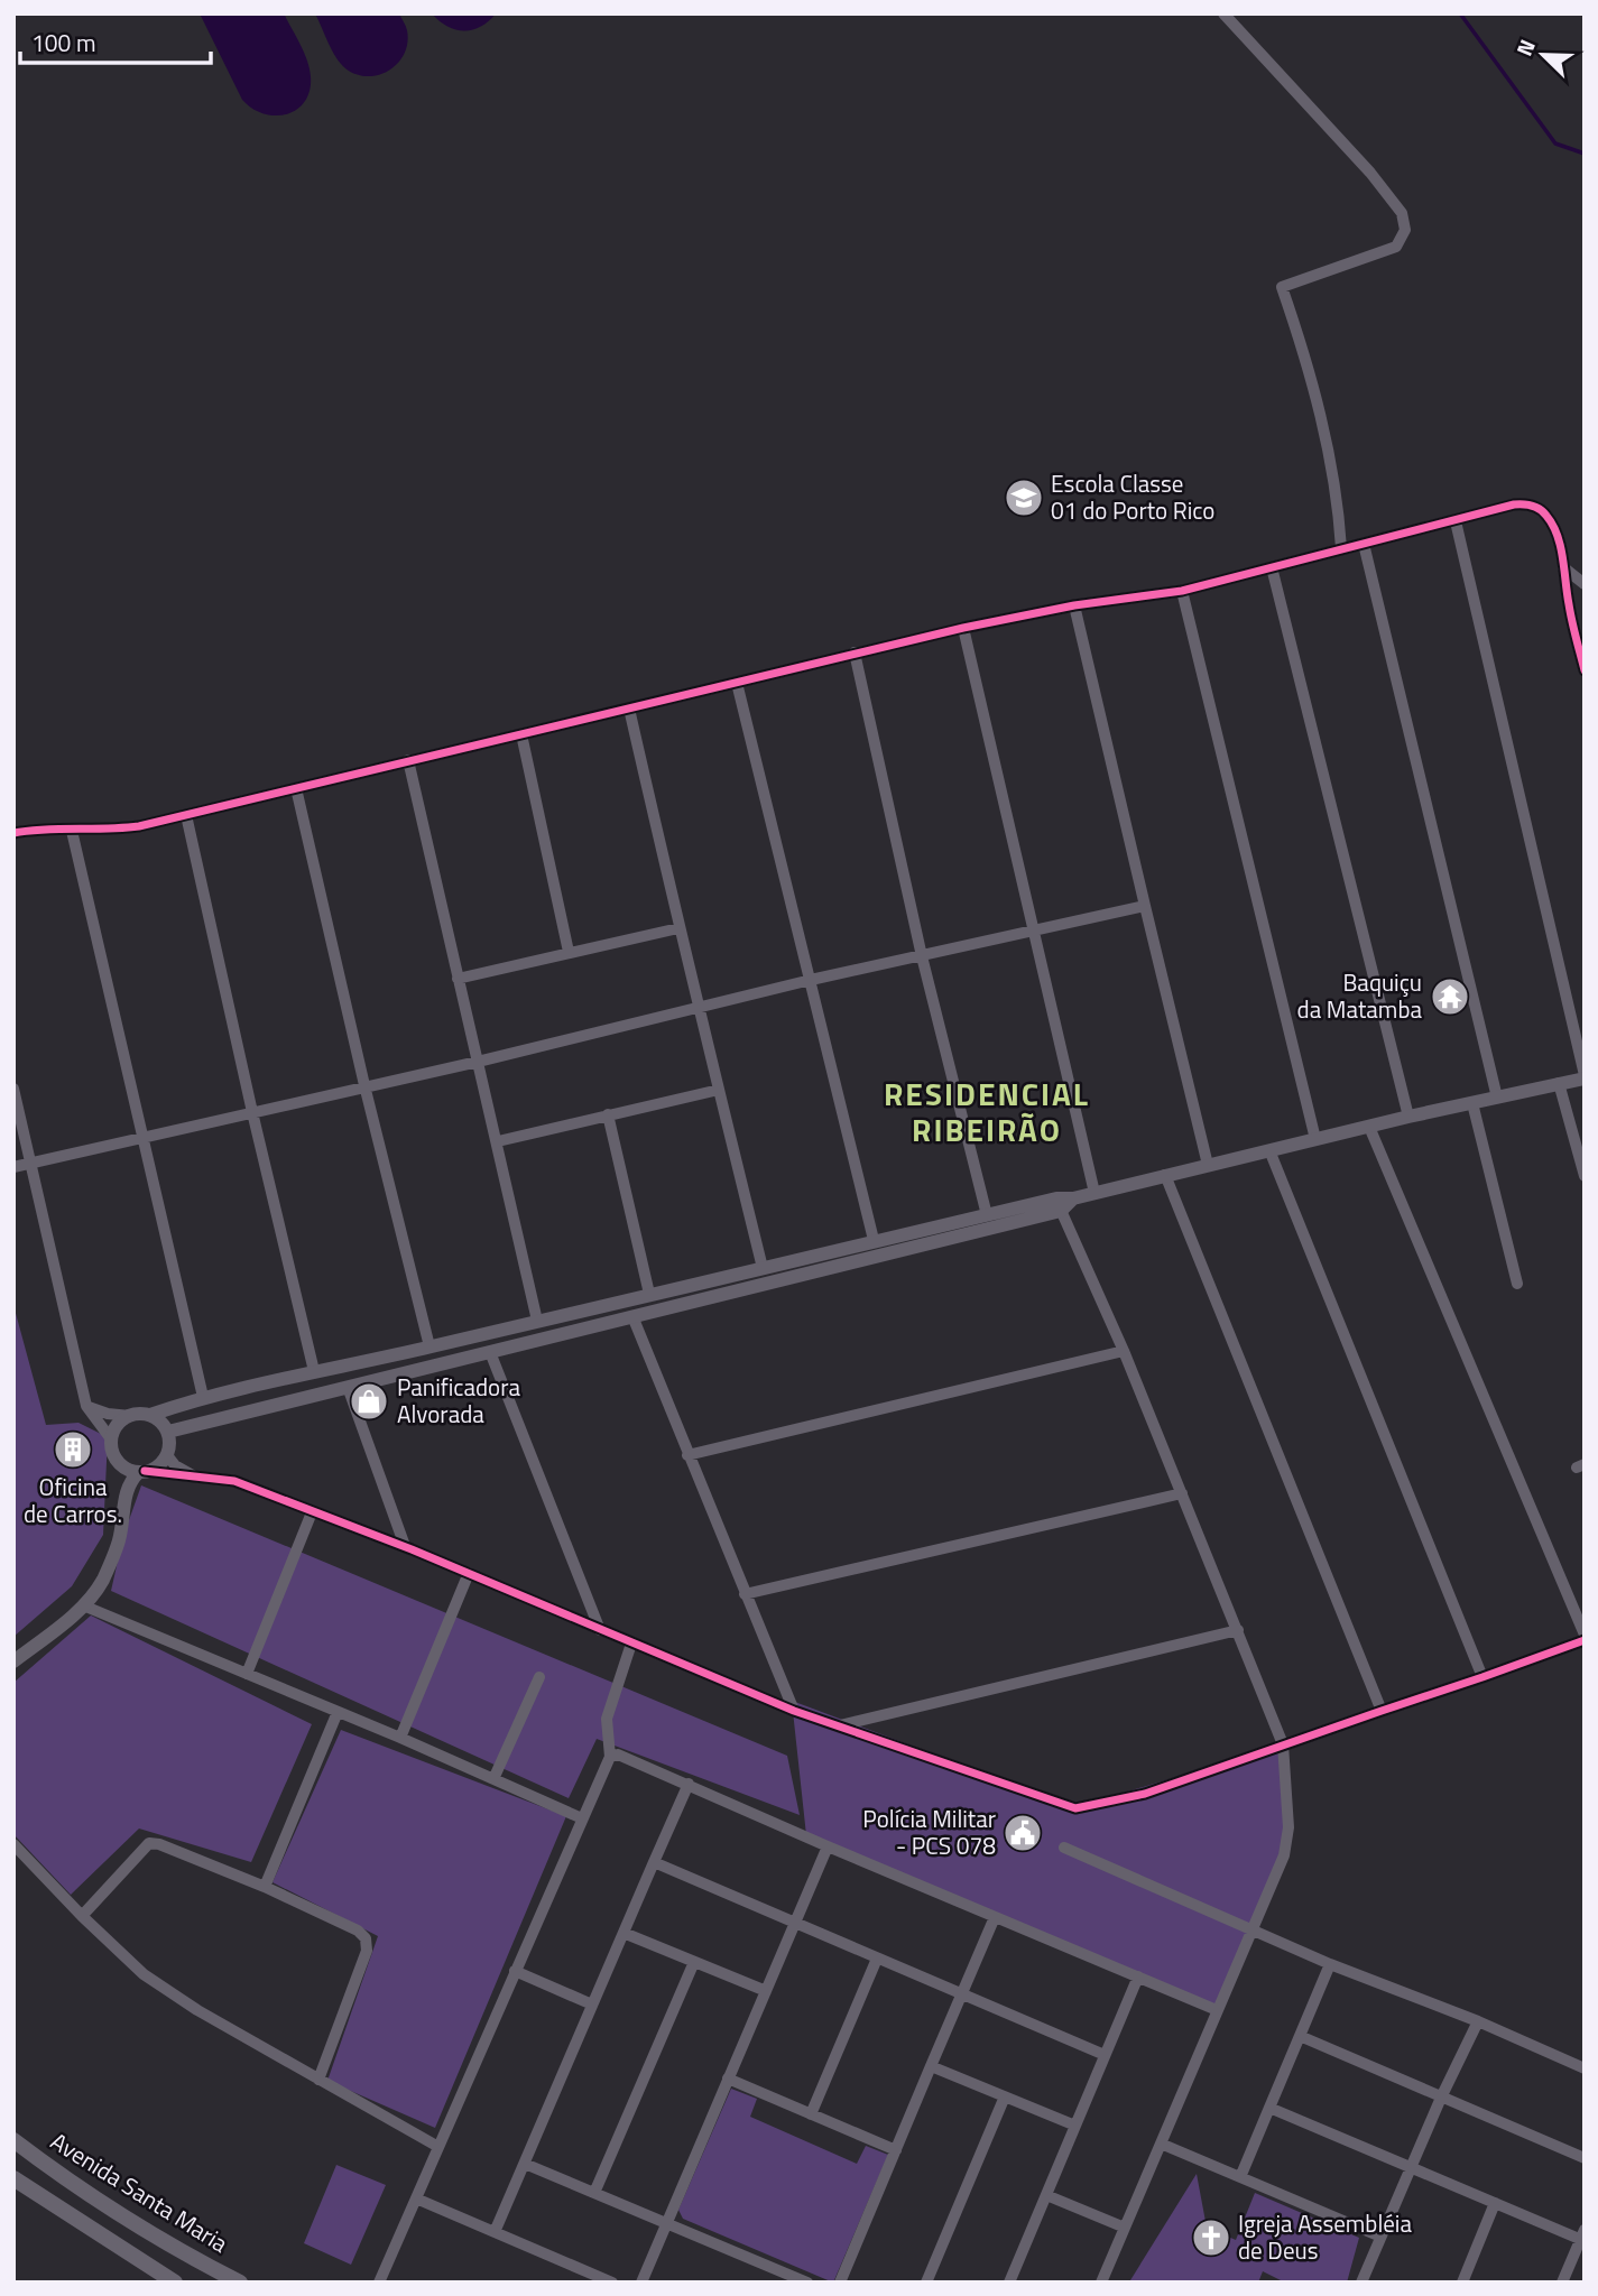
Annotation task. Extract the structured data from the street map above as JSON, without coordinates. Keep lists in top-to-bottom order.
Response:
{
  "streets": {
    "main road": ["Avenida Santa Maria"]
  },
  "districts": ["RESIDENCIAL RIBEIRÃO"],
  "places": {
    "school or university": ["Escola Classe 01 do Porto Rico"],
    "temple": ["Baquiçu da Matamba"],
    "shop": ["Panificadora Alvorada"],
    "building": ["Oficina de Carros."],
    "public building": ["Polícia Militar - PCS 078"],
    "church": ["Igreja Assembléia de Deus"]
  },
  "scale_bar": "100 m",
  "north": "top left"
}
